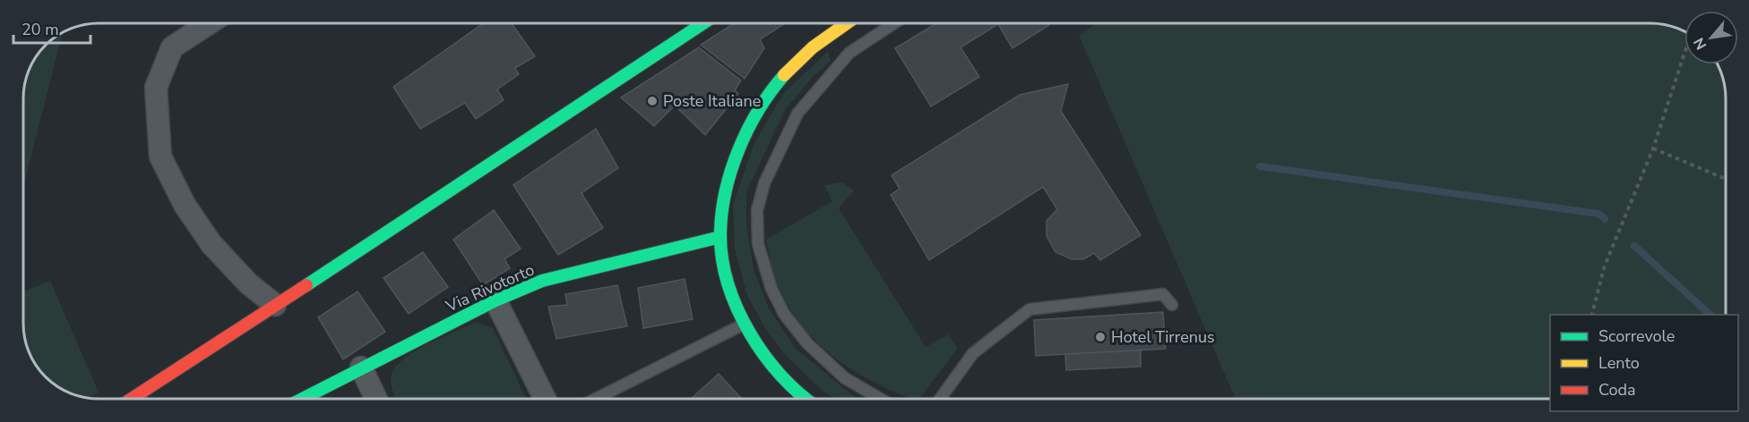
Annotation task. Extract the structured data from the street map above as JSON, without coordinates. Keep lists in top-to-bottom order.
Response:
{
  "streets": {
    "street": ["Via Rivotorto"]
  },
  "places": ["Poste Italiane", "Hotel Tirrenus"],
  "legend": ["Scorrevole", "Lento", "Coda"],
  "scale_bar": "20 m",
  "north": "bottom left"
}
